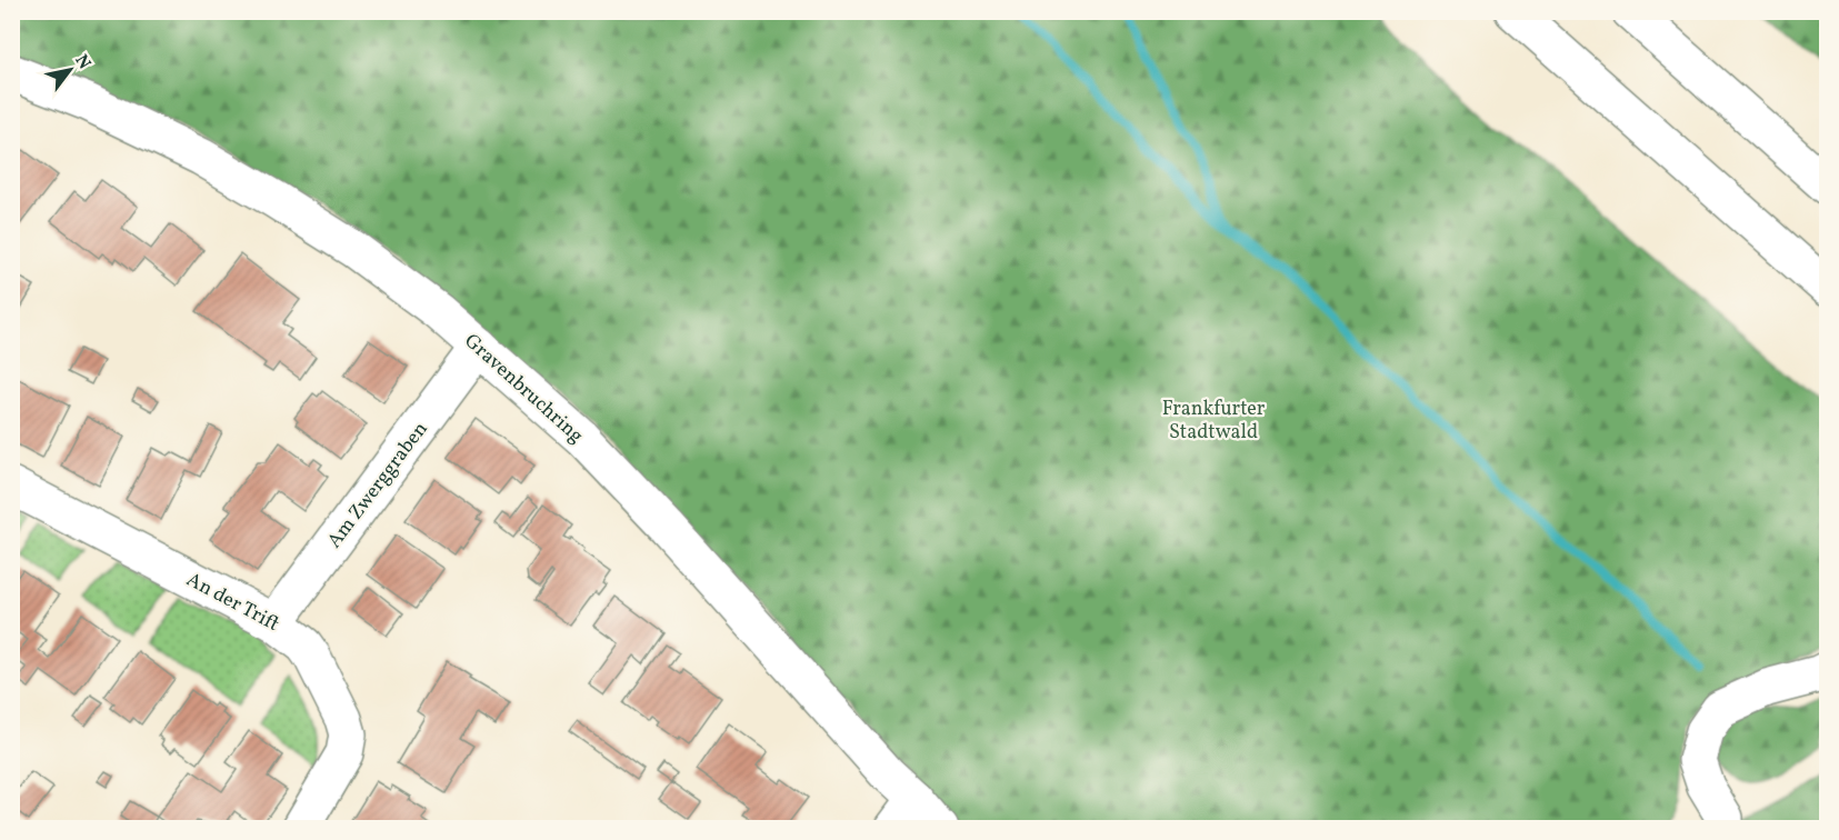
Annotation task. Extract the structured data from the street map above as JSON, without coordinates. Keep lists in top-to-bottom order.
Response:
{
  "streets": {
    "main road": ["Gravenbruchring", "Am Zwerggraben", "An der Trift"]
  },
  "crossings": [
    ["Gravenbruchring", "Am Zwerggraben"],
    ["Am Zwerggraben", "An der Trift"]
  ],
  "parks": ["Frankfurter Stadtwald"],
  "north": "top right"
}
